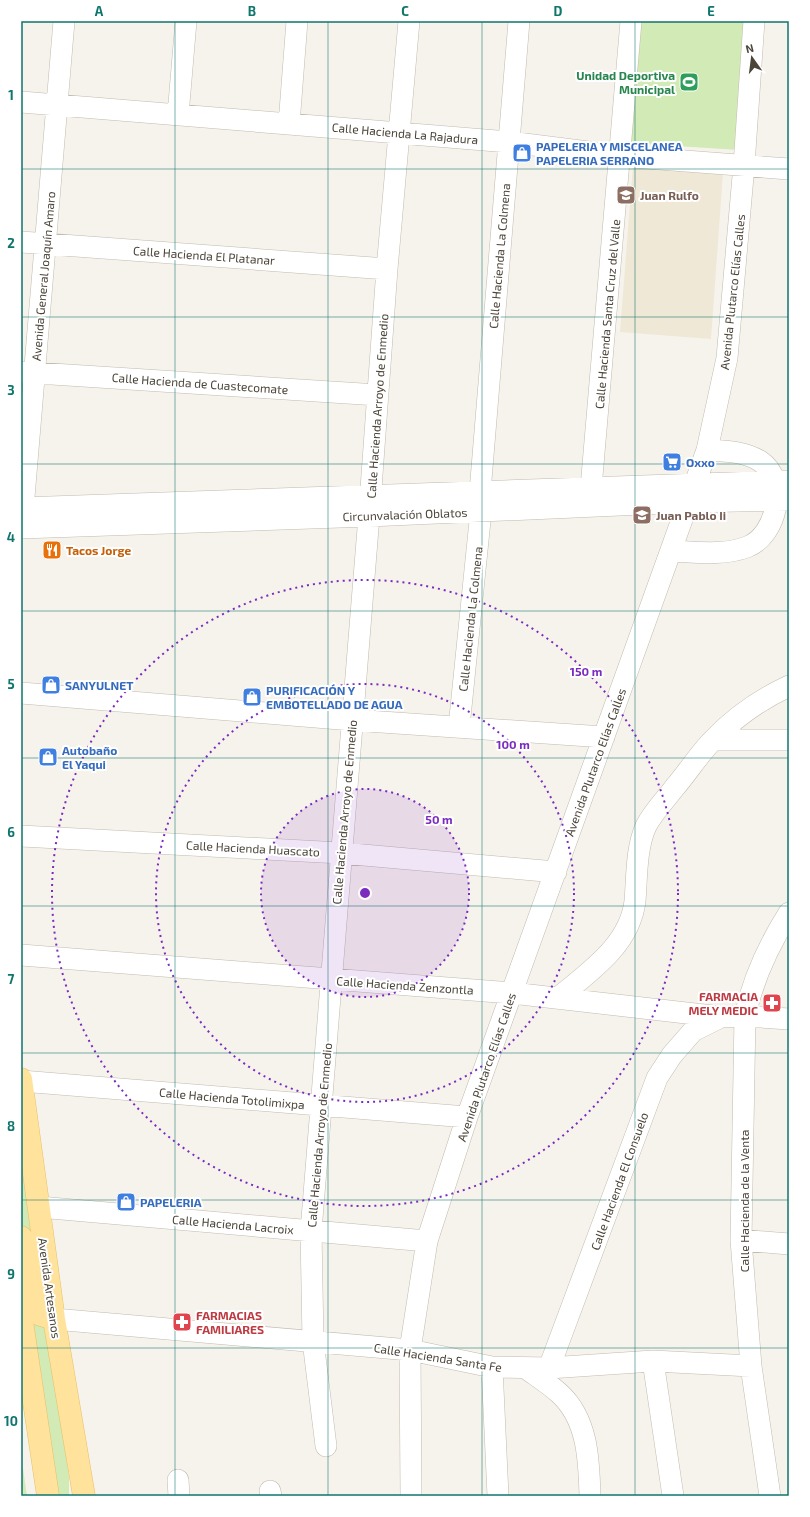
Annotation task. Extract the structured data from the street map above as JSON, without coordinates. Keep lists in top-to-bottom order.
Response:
{
  "streets": {
    "main road": ["Avenida Artesanos"],
    "street": [
      "Calle Hacienda La Rajadura",
      "Calle Hacienda El Platanar",
      "Calle Hacienda La Colmena",
      "Avenida General Joaquín Amaro",
      "Avenida Plutarco Elías Calles",
      "Calle Hacienda Santa Cruz del Valle",
      "Calle Hacienda de Cuastecomate",
      "Calle Hacienda Arroyo de Enmedio",
      "Circunvalación Oblatos",
      "Calle Hacienda Huascato",
      "Calle Hacienda Zenzontla",
      "Calle Hacienda Totolimixpa",
      "Calle Hacienda El Consuelo",
      "Calle Hacienda de la Venta",
      "Calle Hacienda Lacroix",
      "Calle Hacienda Santa Fe"
    ]
  },
  "crossings": [
    ["Calle Hacienda La Rajadura", "Calle Hacienda La Colmena"],
    ["Calle Hacienda La Rajadura", "Avenida General Joaquín Amaro"],
    ["Calle Hacienda La Rajadura", "Avenida Plutarco Elías Calles"],
    ["Calle Hacienda La Rajadura", "Calle Hacienda Santa Cruz del Valle"],
    ["Calle Hacienda La Rajadura", "Calle Hacienda Arroyo de Enmedio"],
    ["Calle Hacienda El Platanar", "Avenida General Joaquín Amaro"],
    ["Calle Hacienda El Platanar", "Calle Hacienda Arroyo de Enmedio"],
    ["Calle Hacienda La Colmena", "Circunvalación Oblatos"],
    ["Avenida General Joaquín Amaro", "Calle Hacienda de Cuastecomate"],
    ["Avenida General Joaquín Amaro", "Circunvalación Oblatos"],
    ["Avenida Plutarco Elías Calles", "Circunvalación Oblatos"],
    ["Avenida Plutarco Elías Calles", "Calle Hacienda Huascato"],
    ["Avenida Plutarco Elías Calles", "Calle Hacienda Zenzontla"],
    ["Avenida Plutarco Elías Calles", "Calle Hacienda Totolimixpa"],
    ["Avenida Plutarco Elías Calles", "Calle Hacienda Lacroix"],
    ["Avenida Plutarco Elías Calles", "Calle Hacienda Santa Fe"],
    ["Calle Hacienda Santa Cruz del Valle", "Circunvalación Oblatos"],
    ["Calle Hacienda de Cuastecomate", "Calle Hacienda Arroyo de Enmedio"],
    ["Calle Hacienda Arroyo de Enmedio", "Circunvalación Oblatos"],
    ["Calle Hacienda Arroyo de Enmedio", "Calle Hacienda Huascato"],
    ["Calle Hacienda Arroyo de Enmedio", "Calle Hacienda Zenzontla"],
    ["Calle Hacienda Arroyo de Enmedio", "Calle Hacienda Totolimixpa"],
    ["Calle Hacienda Arroyo de Enmedio", "Calle Hacienda Lacroix"],
    ["Calle Hacienda Arroyo de Enmedio", "Calle Hacienda Santa Fe"],
    ["Calle Hacienda Zenzontla", "Calle Hacienda El Consuelo"],
    ["Calle Hacienda Zenzontla", "Calle Hacienda de la Venta"],
    ["Calle Hacienda Totolimixpa", "Avenida Artesanos"],
    ["Calle Hacienda El Consuelo", "Calle Hacienda Santa Fe"],
    ["Calle Hacienda de la Venta", "Calle Hacienda Santa Fe"],
    ["Calle Hacienda Lacroix", "Avenida Artesanos"],
    ["Avenida Artesanos", "Calle Hacienda Santa Fe"]
  ],
  "places": {
    "sports": ["Unidad Deportiva Municipal"],
    "shop": [
      "PAPELERIA Y MISCELANEA PAPELERIA SERRANO",
      "SANYULNET",
      "PURIFICACIÓN Y EMBOTELLADO DE AGUA",
      "Autobaño El Yaqui",
      "PAPELERIA"
    ],
    "school or university": ["Juan Rulfo", "Juan Pablo Ii"],
    "supermarket": ["Oxxo"],
    "restaurant": ["Tacos Jorge"],
    "pharmacy": ["FARMACIA MELY MEDIC", "FARMACIAS FAMILIARES"]
  },
  "north": "top",
  "grid": {
    "columns": [
      "A",
      "B",
      "C",
      "D",
      "E"
    ],
    "rows": [
      "1",
      "2",
      "3",
      "4",
      "5",
      "6",
      "7",
      "8",
      "9",
      "10"
    ]
  },
  "rings": ["150 m", "100 m", "50 m"]
}
